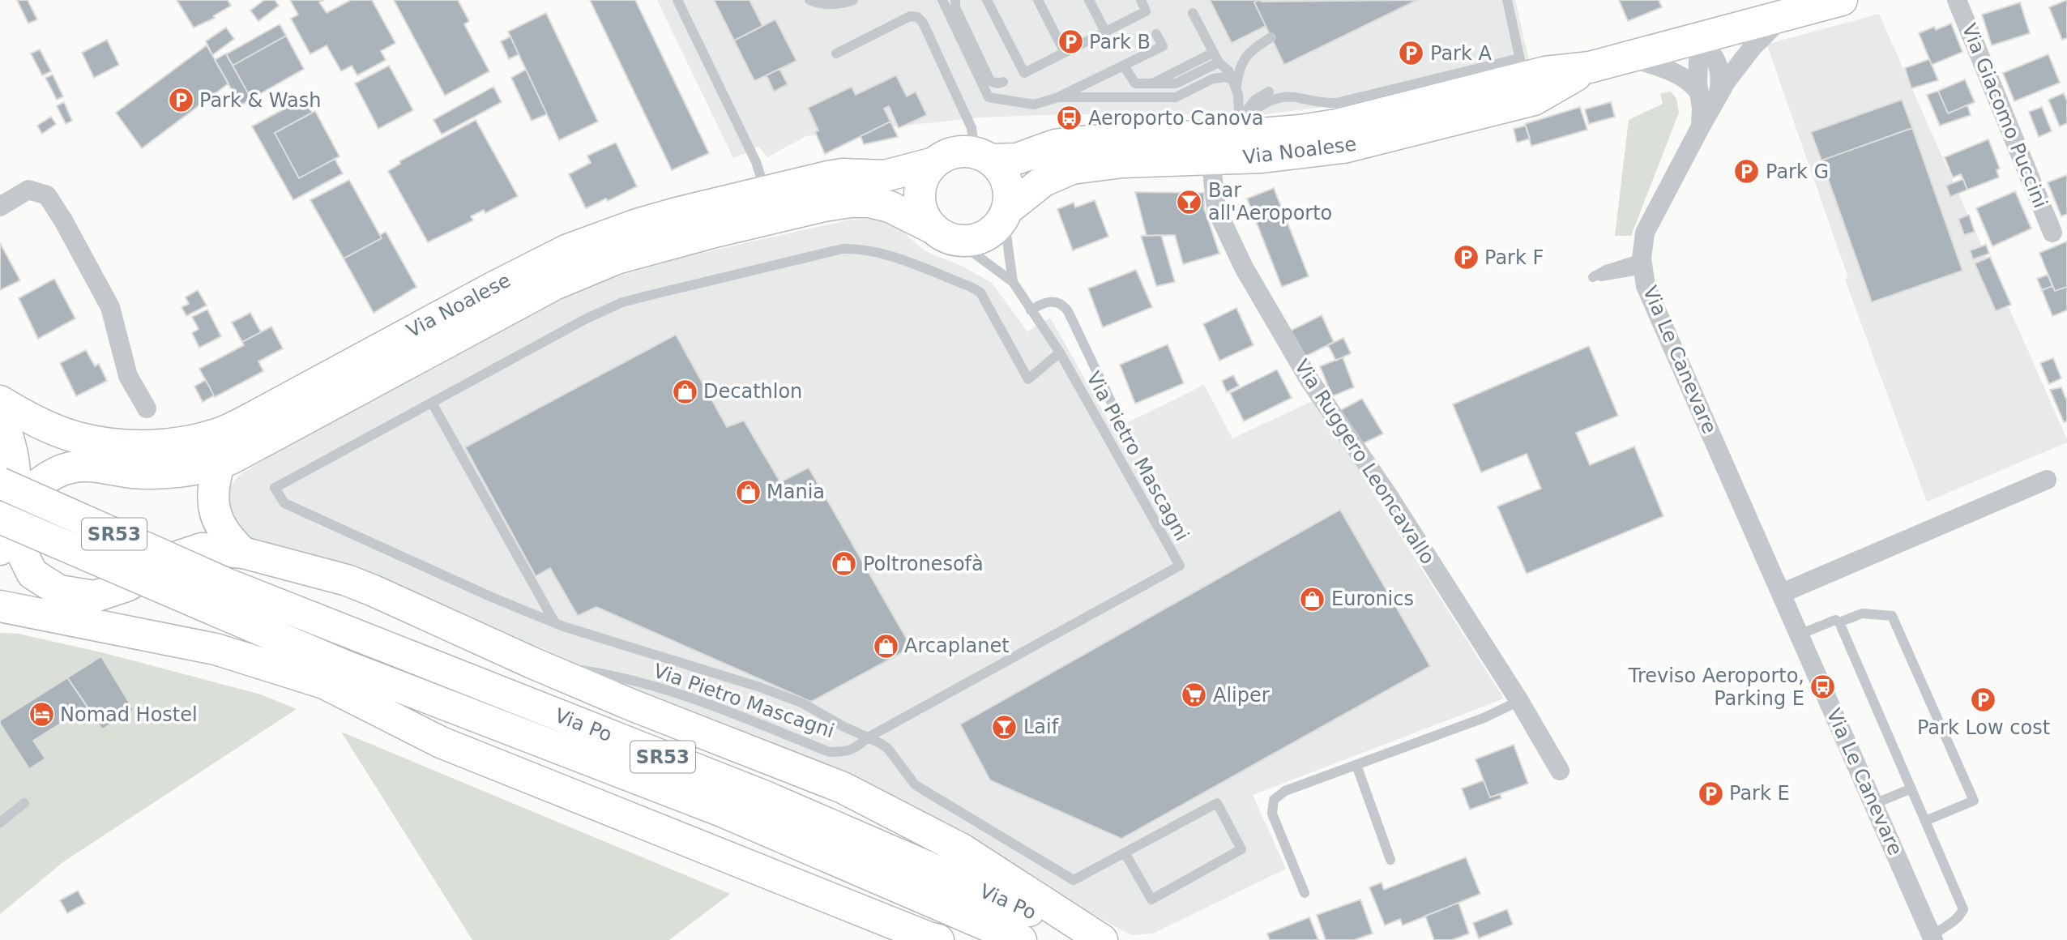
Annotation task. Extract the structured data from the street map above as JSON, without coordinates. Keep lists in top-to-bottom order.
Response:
{
  "streets": {
    "main road": ["Via Noalese", "SR53", "Via Po"],
    "street": ["Via Giacomo Puccini", "Via Le Canevare", "Via Ruggero Leoncavallo"],
    "lane": ["Via Pietro Mascagni"]
  },
  "crossings": [
    ["Via Noalese", "Via Le Canevare"],
    ["Via Noalese", "Via Pietro Mascagni"],
    ["Via Noalese", "Via Ruggero Leoncavallo"],
    ["Via Noalese", "SR53"],
    ["SR53", "Via Po"]
  ],
  "places": {
    "parking": [
      "Park B",
      "Park A",
      "Park & Wash",
      "Park G",
      "Park F",
      "Park Low cost",
      "Park E"
    ],
    "bus stop": ["Aeroporto Canova", "Treviso Aeroporto, Parking E"],
    "bar": ["Bar all'Aeroporto", "Laif"],
    "shop": [
      "Decathlon",
      "Mania",
      "Poltronesofà",
      "Euronics",
      "Arcaplanet"
    ],
    "supermarket": ["Aliper"],
    "hotel": ["Nomad Hostel"]
  }
}
